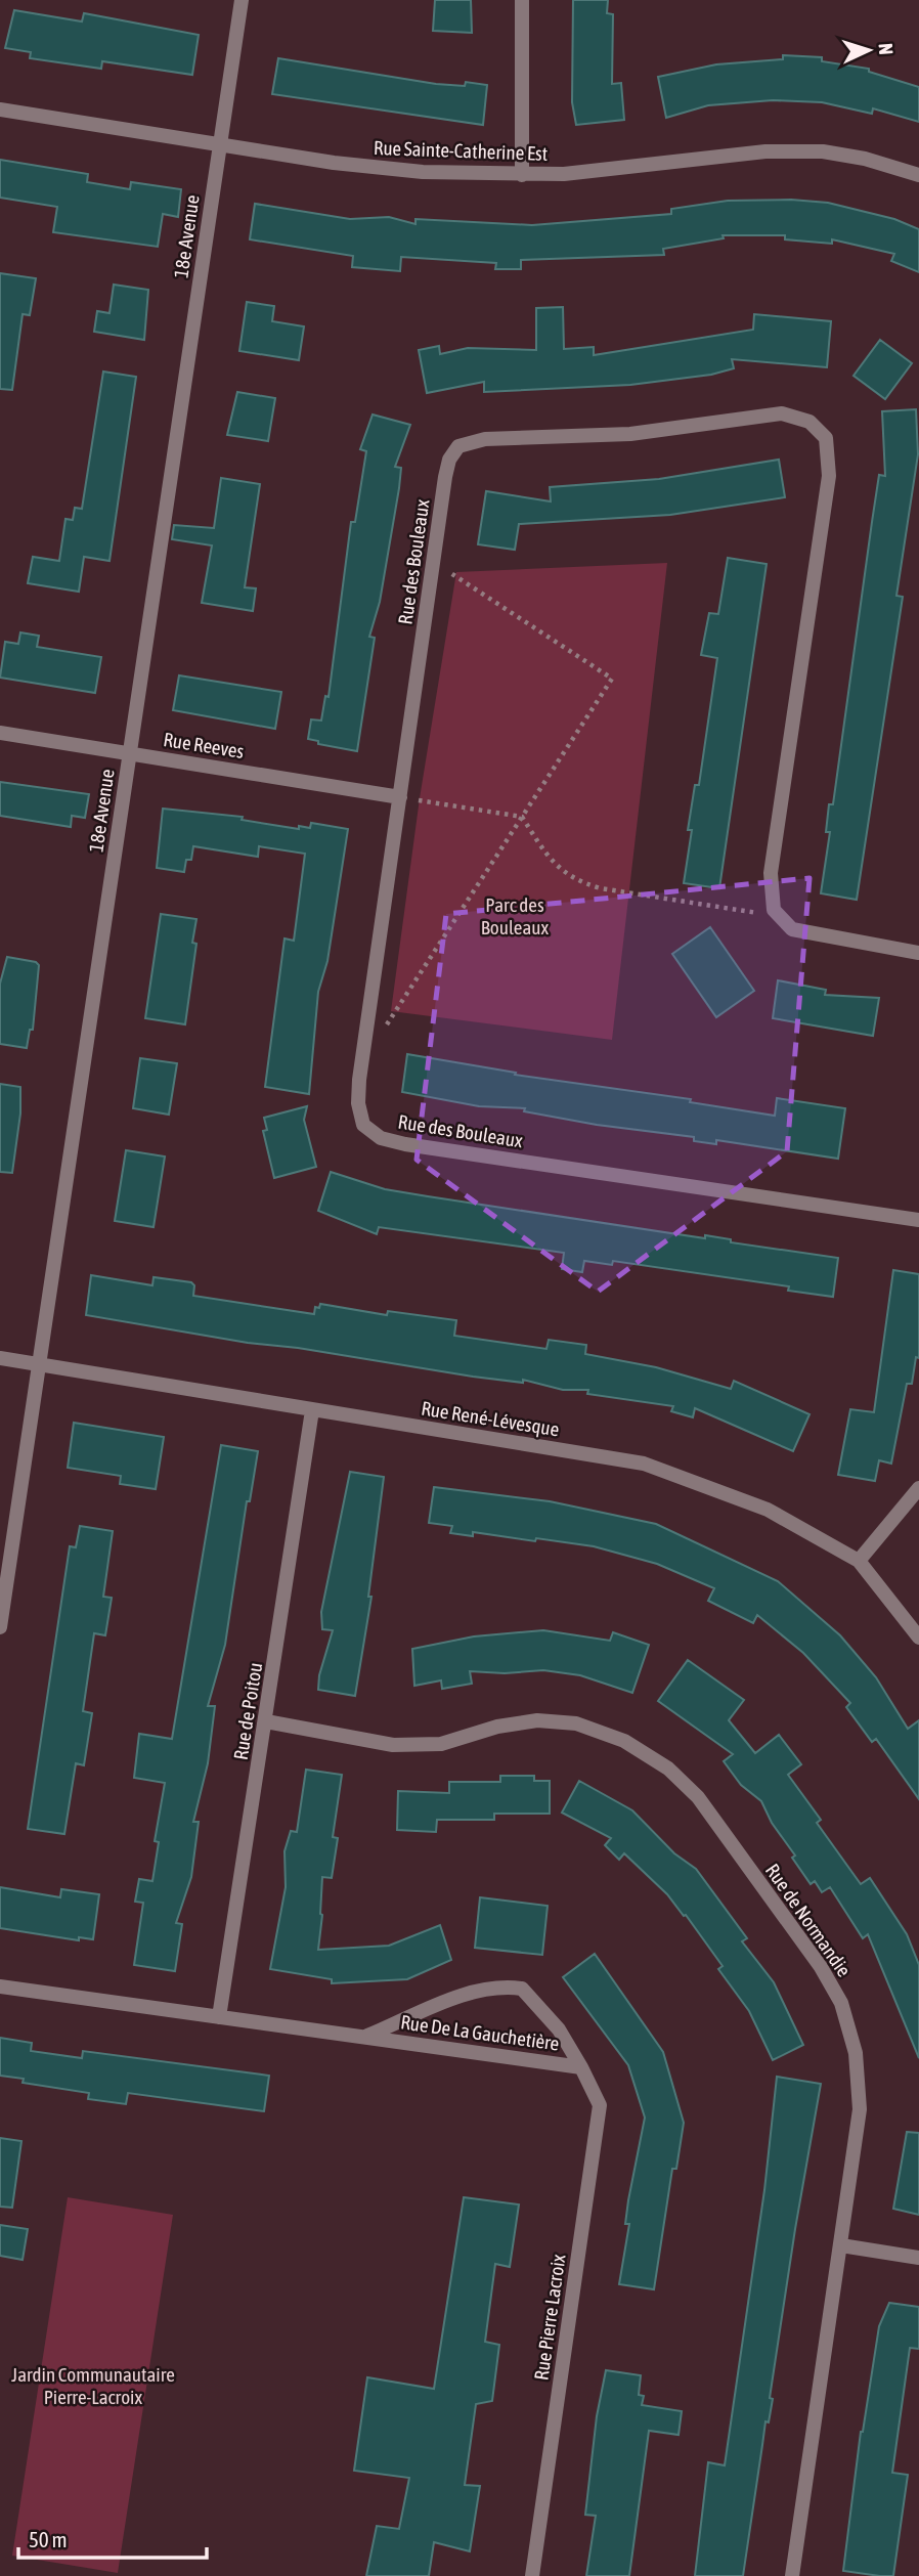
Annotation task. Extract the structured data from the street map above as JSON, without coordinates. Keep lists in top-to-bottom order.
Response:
{
  "streets": {
    "street": [
      "Rue Sainte-Catherine Est",
      "18e Avenue",
      "Rue des Bouleaux",
      "Rue Reeves",
      "Rue René-Lévesque",
      "Rue de Poitou",
      "Rue de Normandie",
      "Rue De La Gauchetière",
      "Rue Pierre Lacroix"
    ]
  },
  "crossings": [
    ["Rue Sainte-Catherine Est", "18e Avenue"],
    ["18e Avenue", "Rue Reeves"],
    ["18e Avenue", "Rue René-Lévesque"],
    ["Rue des Bouleaux", "Rue Reeves"],
    ["Rue René-Lévesque", "Rue de Poitou"],
    ["Rue de Poitou", "Rue de Normandie"],
    ["Rue de Poitou", "Rue De La Gauchetière"],
    ["Rue De La Gauchetière", "Rue Pierre Lacroix"]
  ],
  "parks": ["Parc des Bouleaux", "Jardin Communautaire Pierre-Lacroix"],
  "scale_bar": "50 m",
  "north": "right"
}
